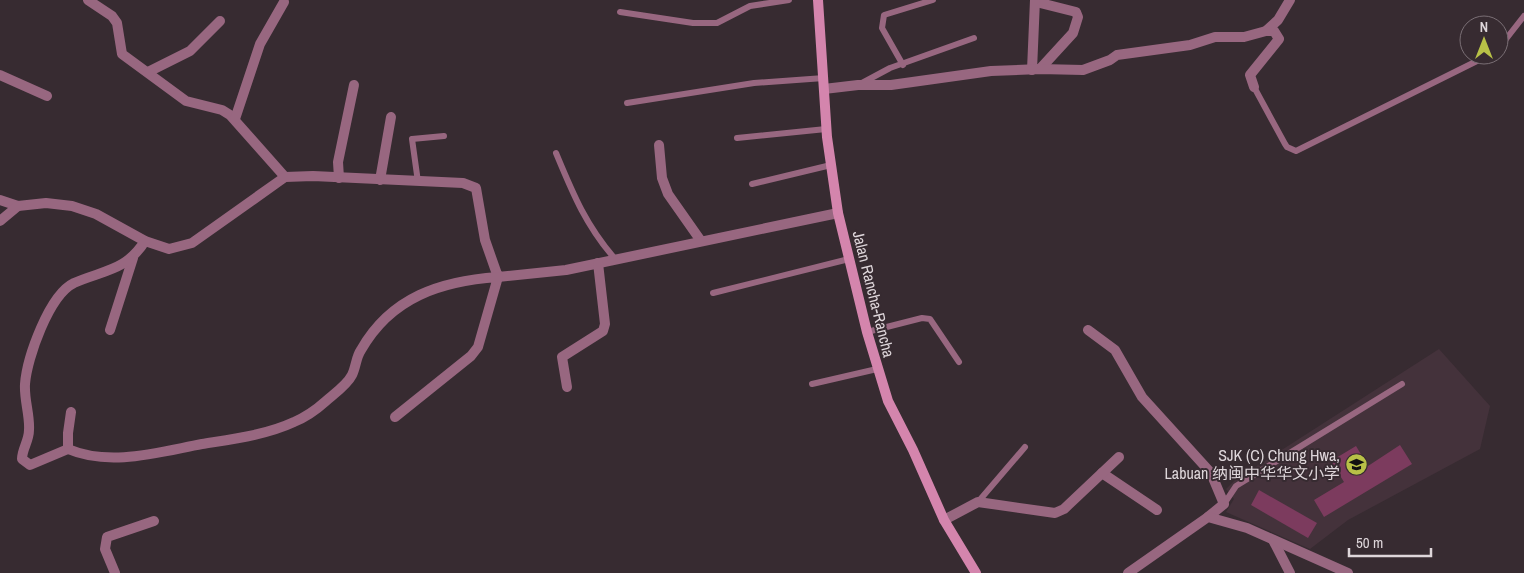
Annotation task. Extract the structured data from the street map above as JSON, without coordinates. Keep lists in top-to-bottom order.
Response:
{
  "streets": {
    "main road": ["Jalan Rancha-Rancha"]
  },
  "places": {
    "school or university": ["SJK (C) Chung Hwa, Labuan 纳闽中华华文小学"]
  },
  "scale_bar": "50 m",
  "north": "top"
}
